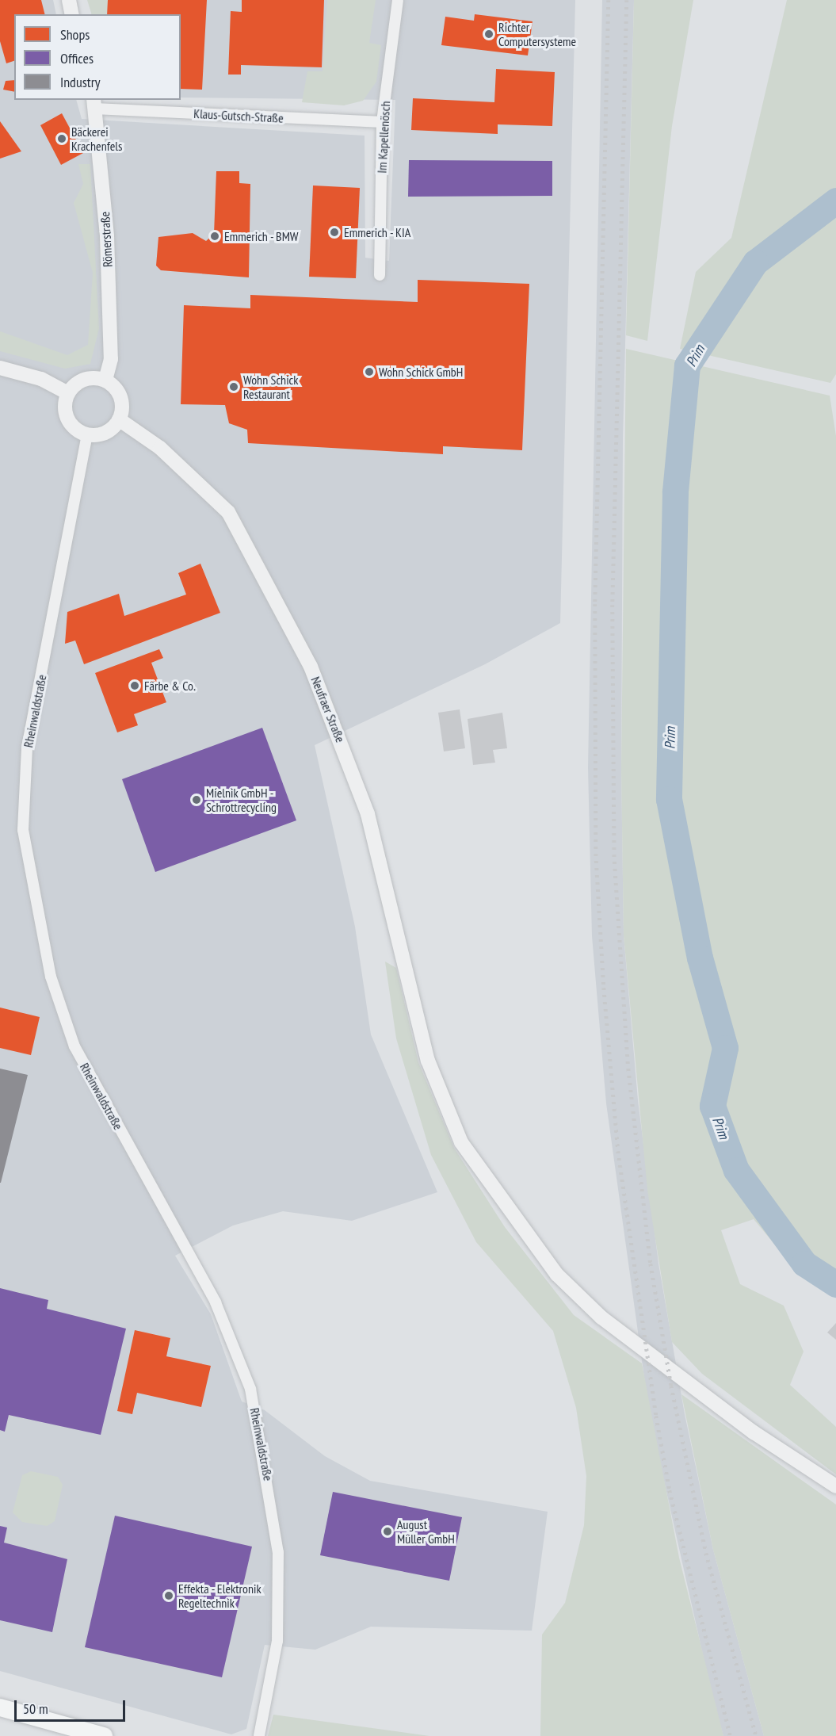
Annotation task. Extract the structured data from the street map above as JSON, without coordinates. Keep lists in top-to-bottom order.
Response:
{
  "streets": {
    "street": [
      "Klaus-Gutsch-Straße",
      "Im Kapellenösch",
      "Römerstraße",
      "Neufraer Straße",
      "Rheinwaldstraße"
    ]
  },
  "crossings": [
    ["Klaus-Gutsch-Straße", "Im Kapellenösch"],
    ["Klaus-Gutsch-Straße", "Römerstraße"],
    ["Römerstraße", "Neufraer Straße"],
    ["Römerstraße", "Rheinwaldstraße"],
    ["Neufraer Straße", "Rheinwaldstraße"]
  ],
  "water": ["Prim"],
  "places": [
    "Richter Computersysteme",
    "Bäckerei Krachenfels",
    "Emmerich - KIA",
    "Emmerich - BMW",
    "Wohn Schick GmbH",
    "Wohn Schick Restaurant",
    "Färbe & Co.",
    "Mielnik GmbH - Schrottrecycling",
    "August Müller GmbH",
    "Effekta - Elektronik Regeltechnik"
  ],
  "legend": ["Shops", "Offices", "Industry"],
  "scale_bar": "50 m"
}
